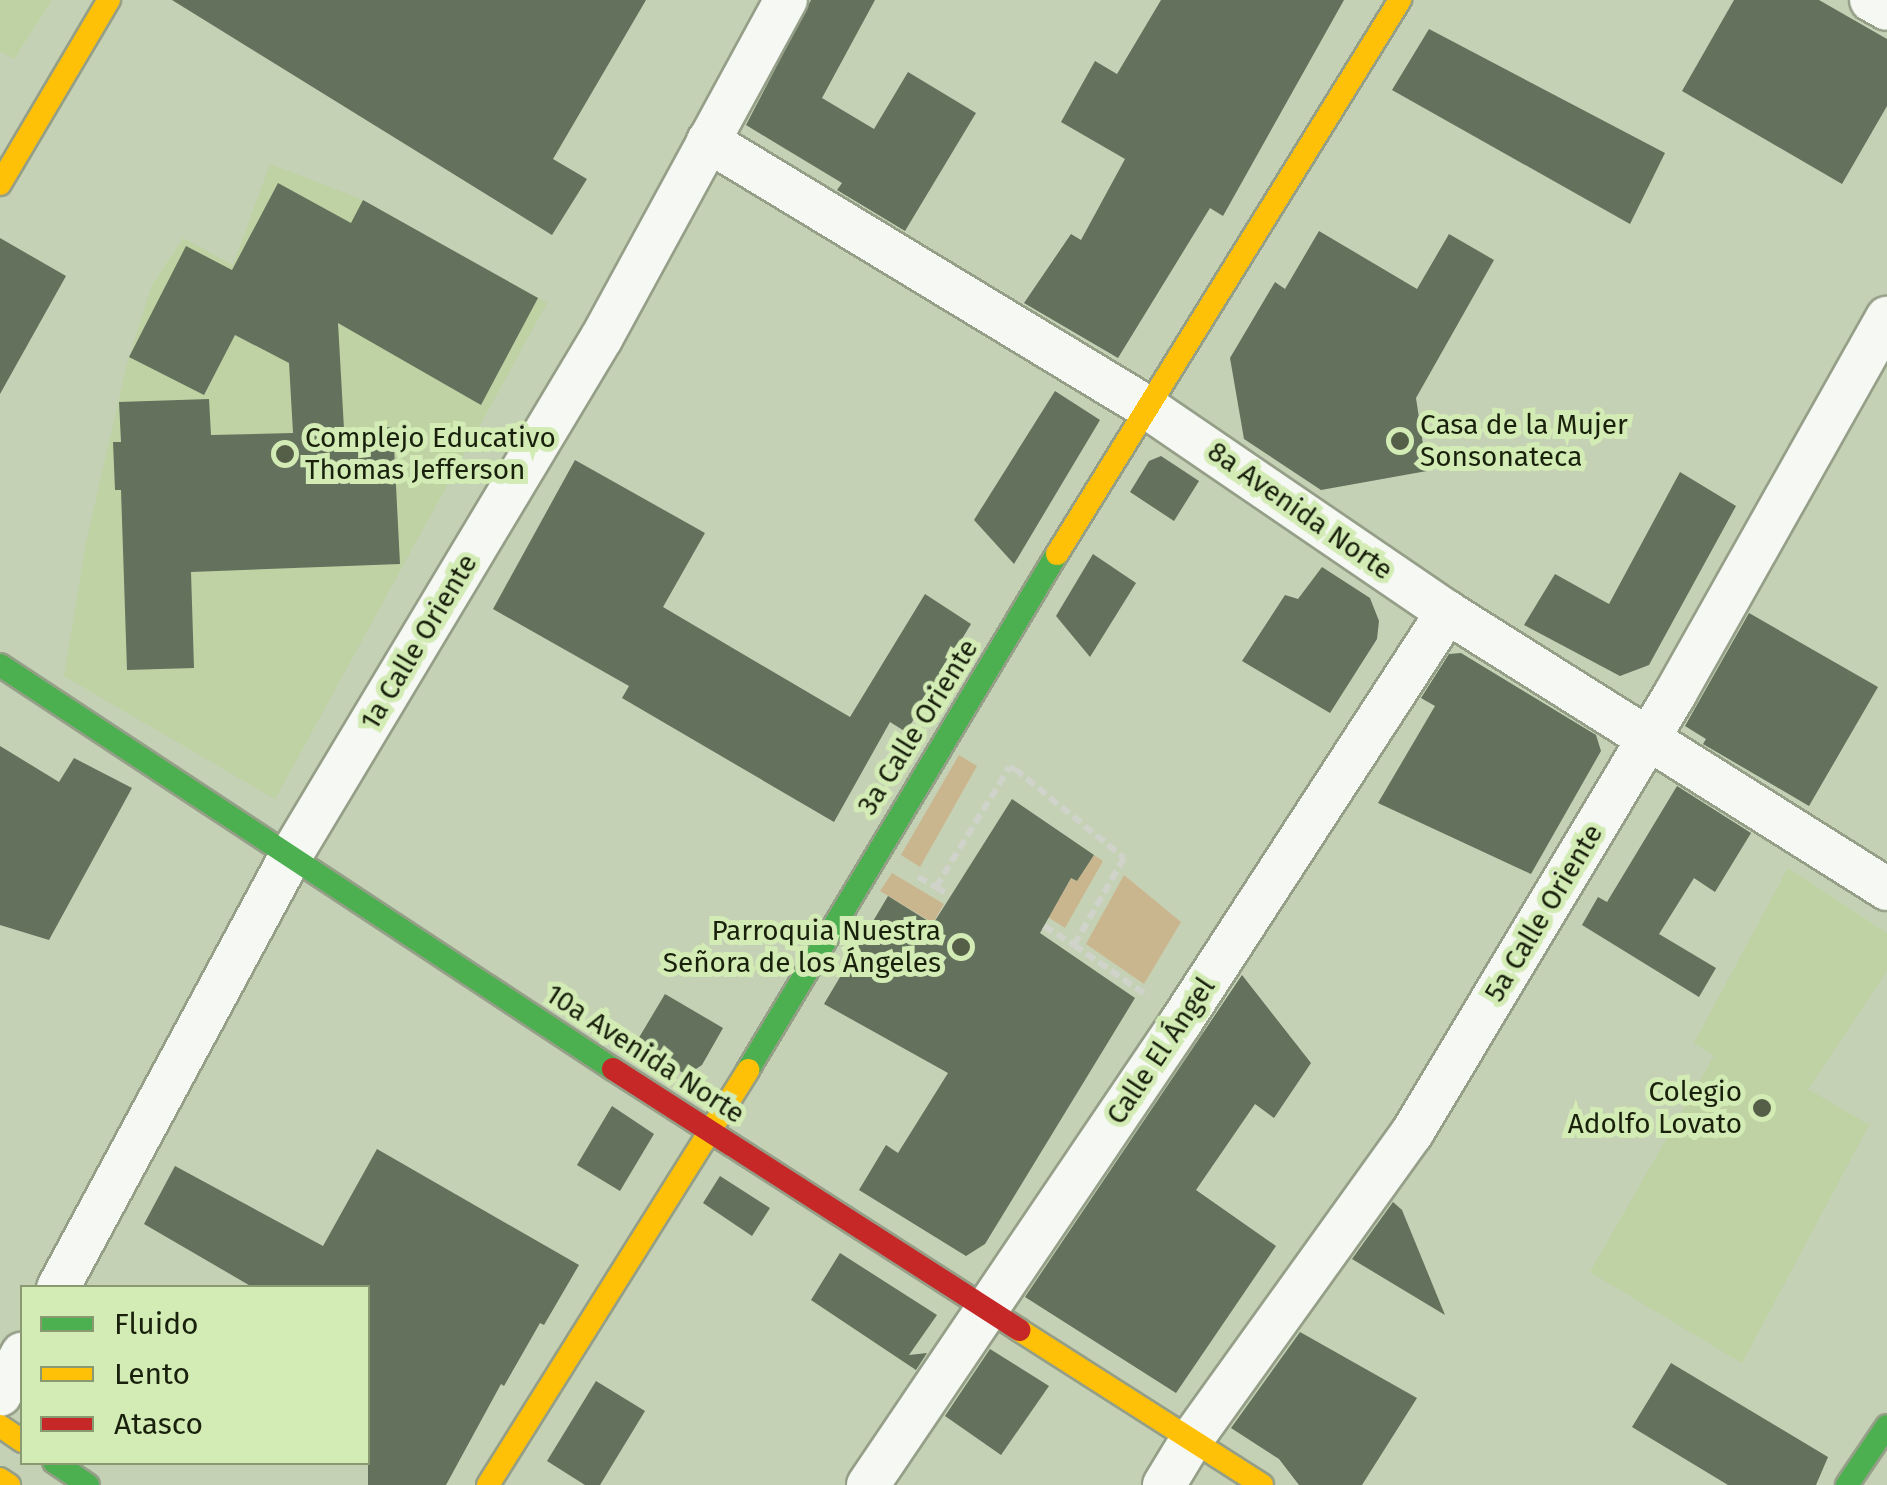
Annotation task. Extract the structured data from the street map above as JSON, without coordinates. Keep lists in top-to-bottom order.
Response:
{
  "streets": {
    "main road": ["3a Calle Oriente", "10a Avenida Norte"],
    "street": [
      "8a Avenida Norte",
      "1a Calle Oriente",
      "5a Calle Oriente",
      "Calle El Ángel"
    ]
  },
  "crossings": [
    ["8a Avenida Norte", "1a Calle Oriente"],
    ["8a Avenida Norte", "3a Calle Oriente"],
    ["8a Avenida Norte", "5a Calle Oriente"],
    ["8a Avenida Norte", "Calle El Ángel"],
    ["1a Calle Oriente", "10a Avenida Norte"],
    ["3a Calle Oriente", "10a Avenida Norte"],
    ["5a Calle Oriente", "10a Avenida Norte"],
    ["Calle El Ángel", "10a Avenida Norte"]
  ],
  "places": [
    "Casa de la Mujer Sonsonateca",
    "Complejo Educativo Thomas Jefferson",
    "Parroquia Nuestra Señora de los Ángeles",
    "Colegio Adolfo Lovato"
  ],
  "legend": ["Fluido", "Lento", "Atasco"]
}
